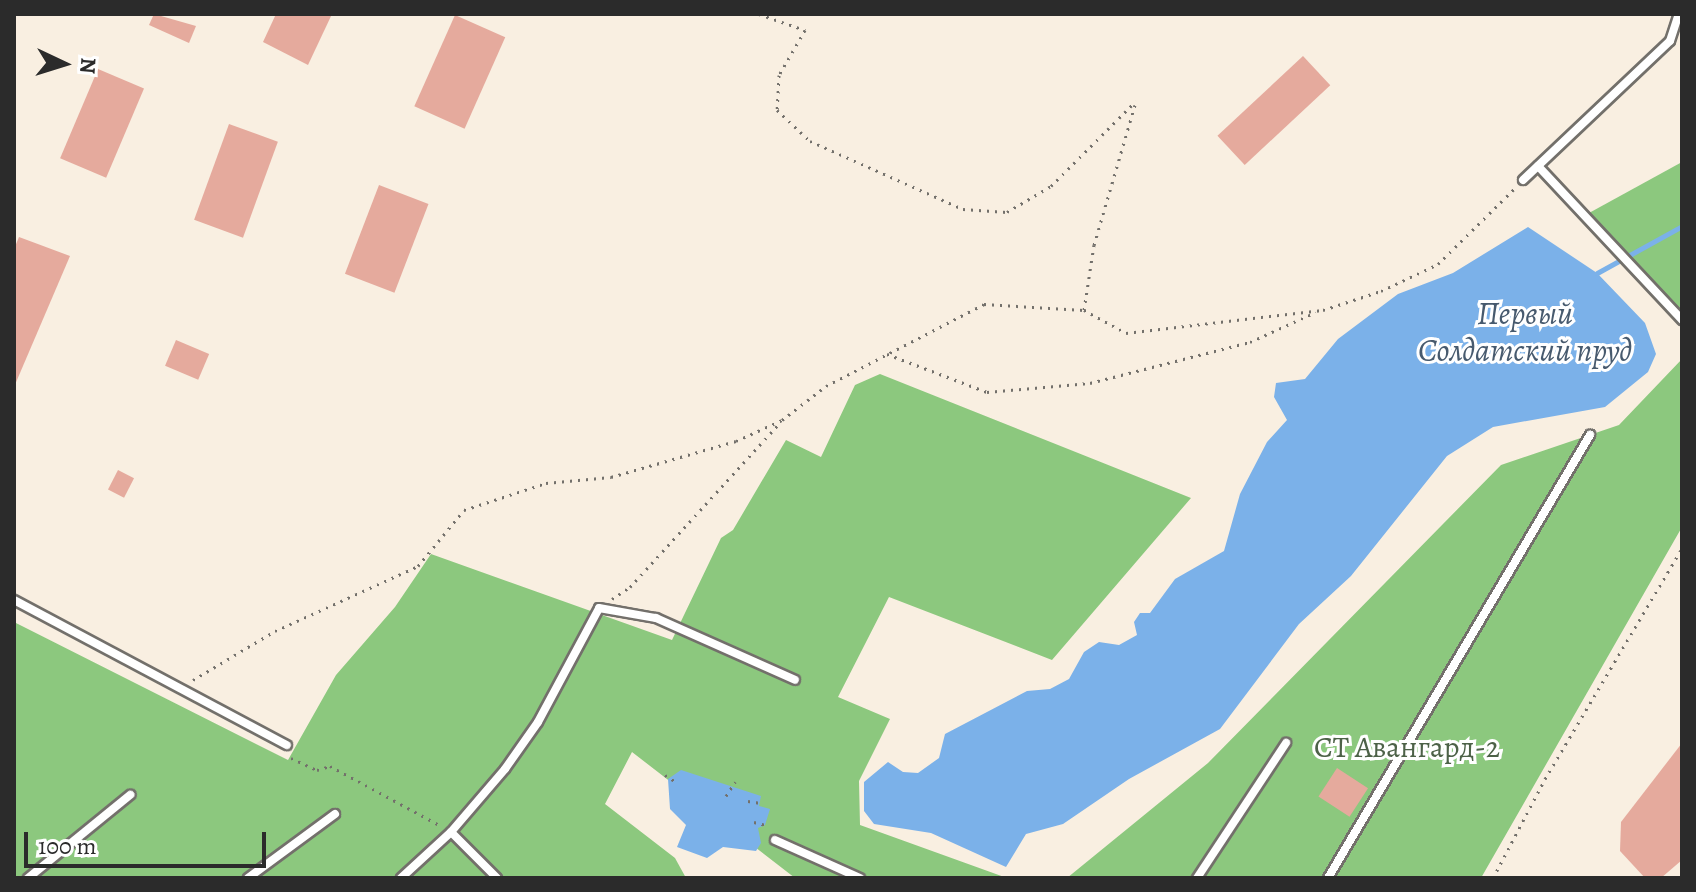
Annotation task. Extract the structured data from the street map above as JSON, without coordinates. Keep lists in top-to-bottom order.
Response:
{
  "water": ["Первый Солдатский пруд"],
  "parks": ["СТ Авангард-2"],
  "scale_bar": "100 m",
  "north": "right"
}
